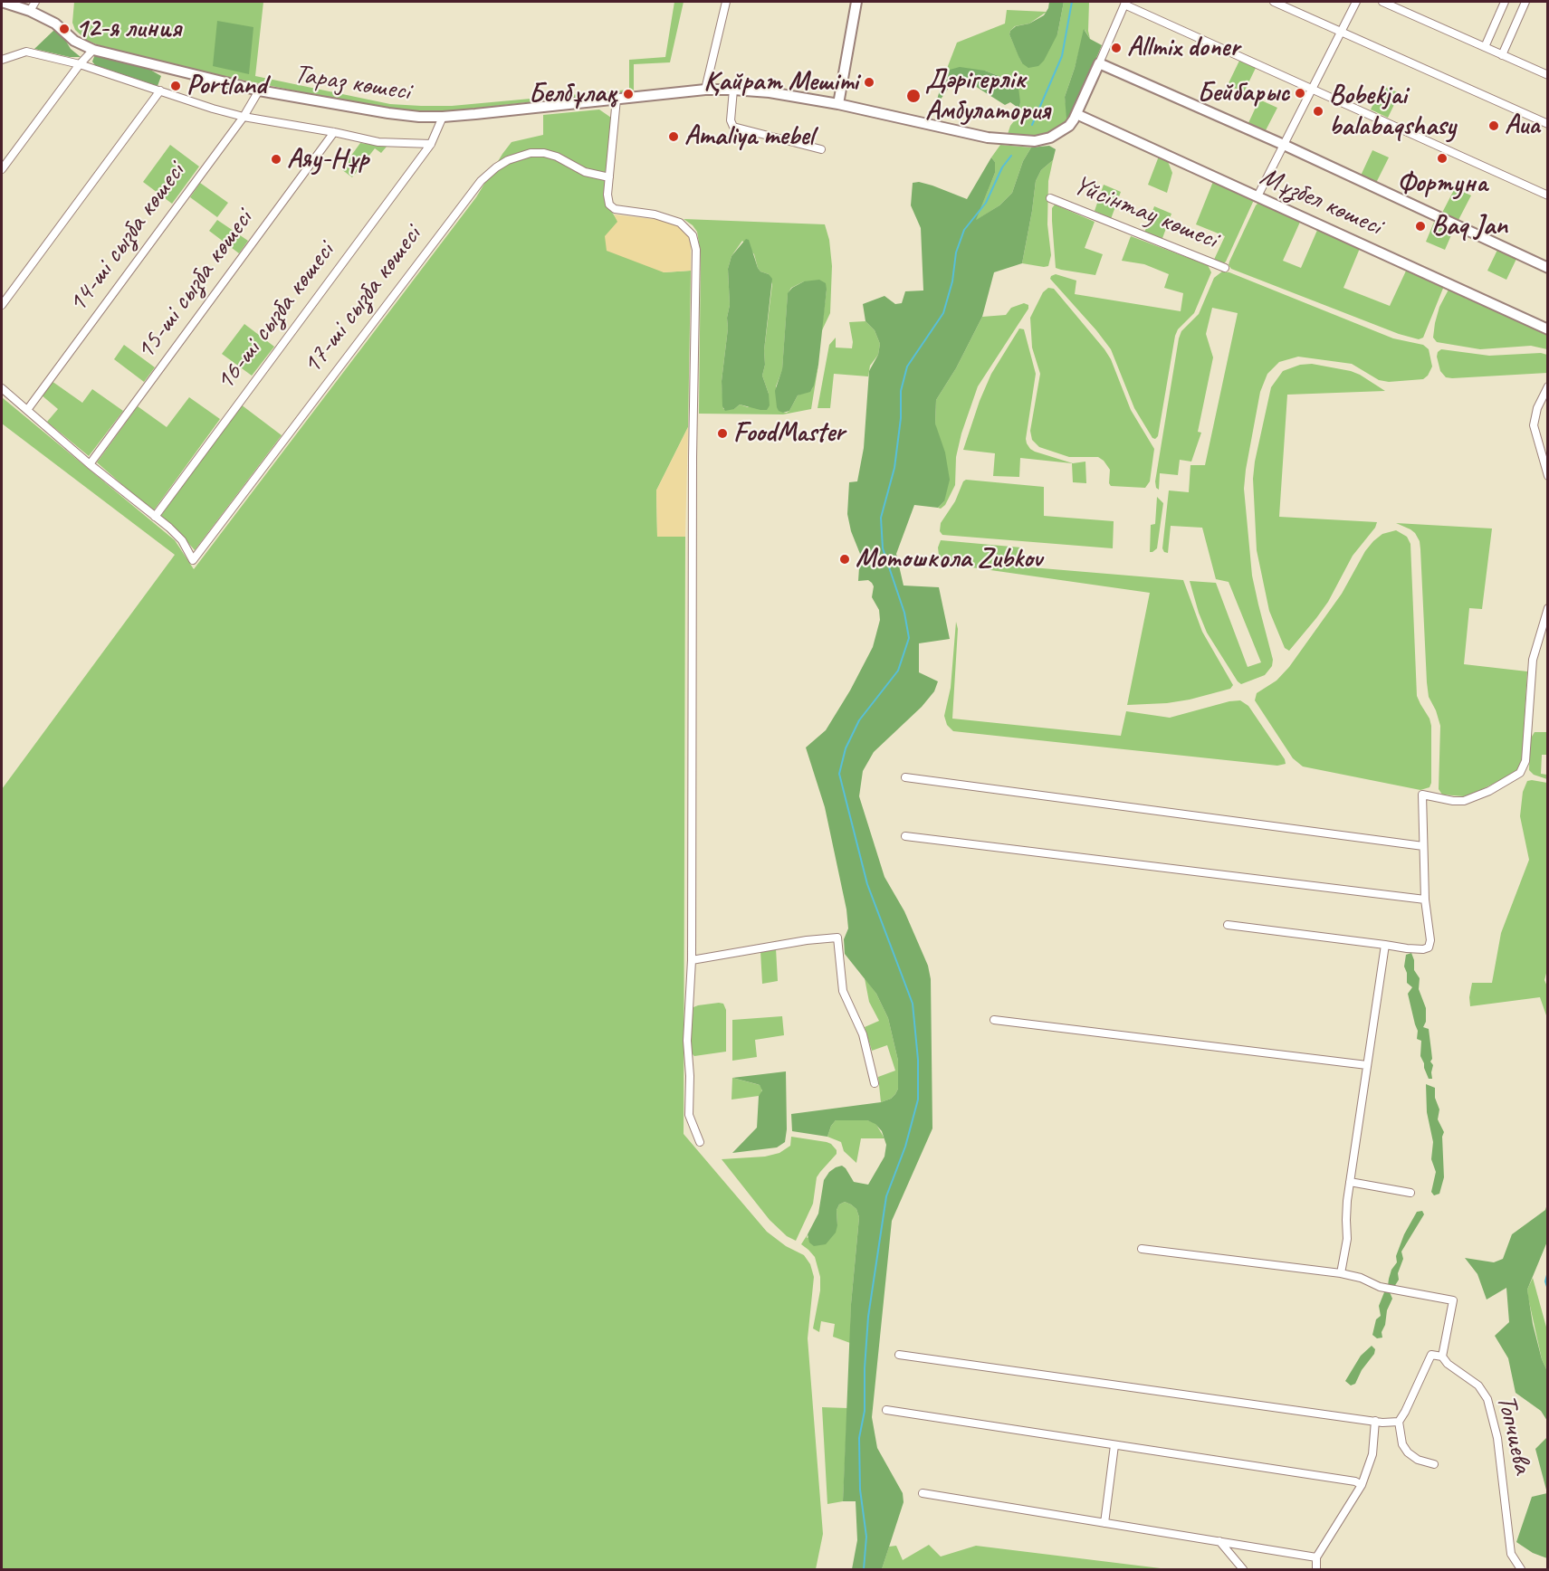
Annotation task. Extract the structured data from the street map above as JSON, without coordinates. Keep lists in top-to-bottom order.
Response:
{
  "streets": {
    "street": [
      "Тараз көшесі",
      "Мұзбел көшесі",
      "Үйсінтау көшесі",
      "14-ші сызба көшесі",
      "15-ші сызба көшесі",
      "17-ші сызба көшесі",
      "16-ші сызба көшесі",
      "Топчиева"
    ]
  },
  "crossings": [
    ["Тараз көшесі", "Мұзбел көшесі"],
    ["Тараз көшесі", "14-ші сызба көшесі"],
    ["Тараз көшесі", "16-ші сызба көшесі"],
    ["17-ші сызба көшесі", "16-ші сызба көшесі"]
  ],
  "places": [
    "12-я линия",
    "Allmix doner",
    "Қайрат Мешіті",
    "Portland",
    "Бейбарыс",
    "Белбұлақ",
    "Дәрігерлік Амбулатория",
    "Bobekjai balabaqshasy",
    "Aua",
    "Amaliya mebel",
    "Фортуна",
    "Аяу-Нұр",
    "Baq Jan",
    "FoodMaster",
    "Мотошкола Zubkov"
  ]
}
